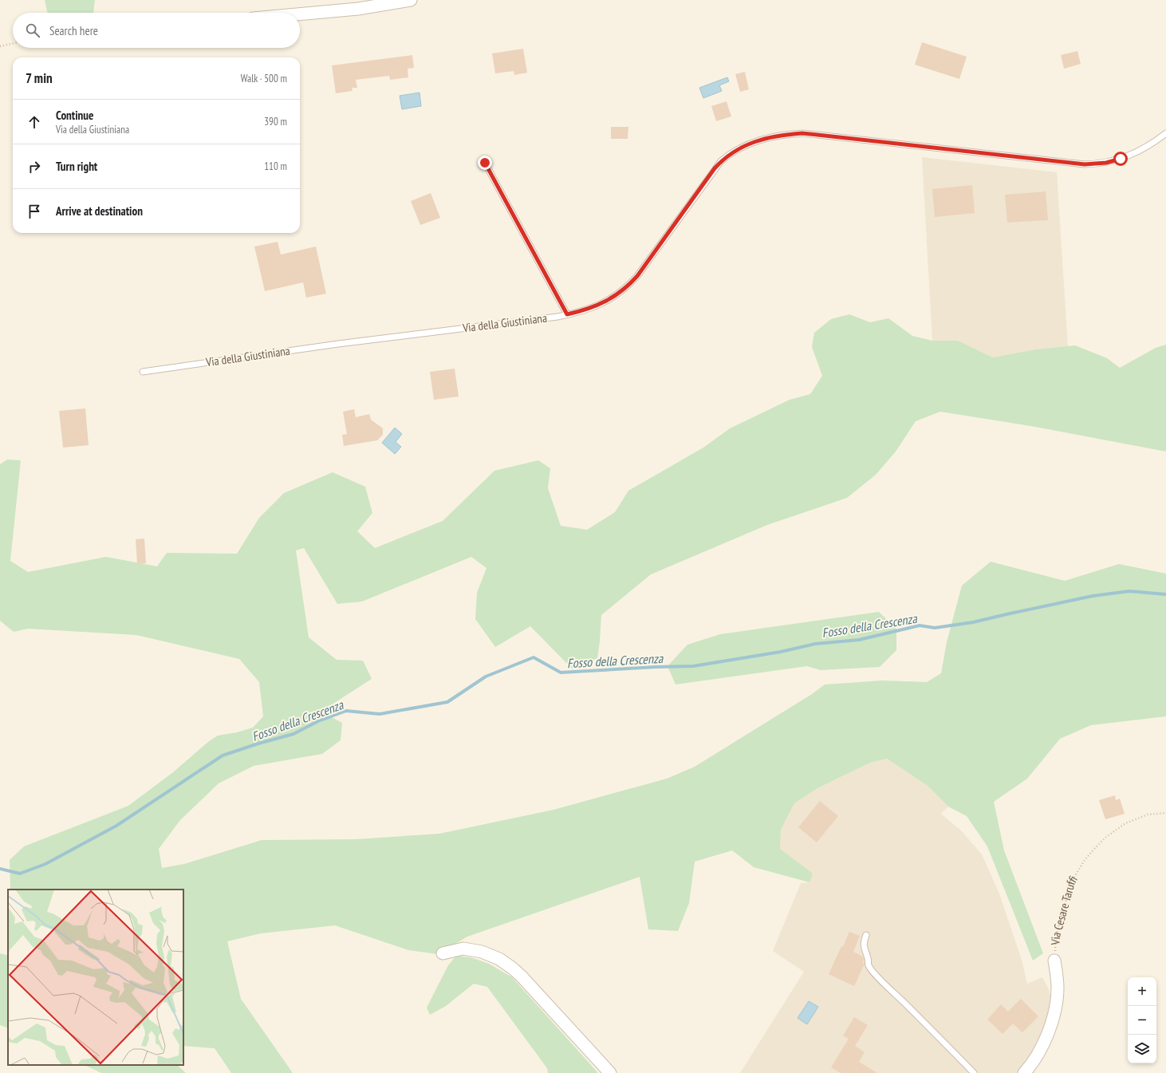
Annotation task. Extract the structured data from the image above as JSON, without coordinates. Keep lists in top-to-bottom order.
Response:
{
  "streets": {
    "street": ["Via Cesare Taruffi"],
    "lane": ["Via della Giustiniana"]
  },
  "water": ["Fosso della Crescenza"],
  "page": {
    "search": "Search here",
    "heading": ["7 min", "Walk · 500 m"],
    "list": [
      ["Continue", "Via della Giustiniana", "390 m"],
      ["Turn right", "110 m"],
      "Arrive at destination"
    ],
    "map_buttons": ["+", "−"]
  }
}
